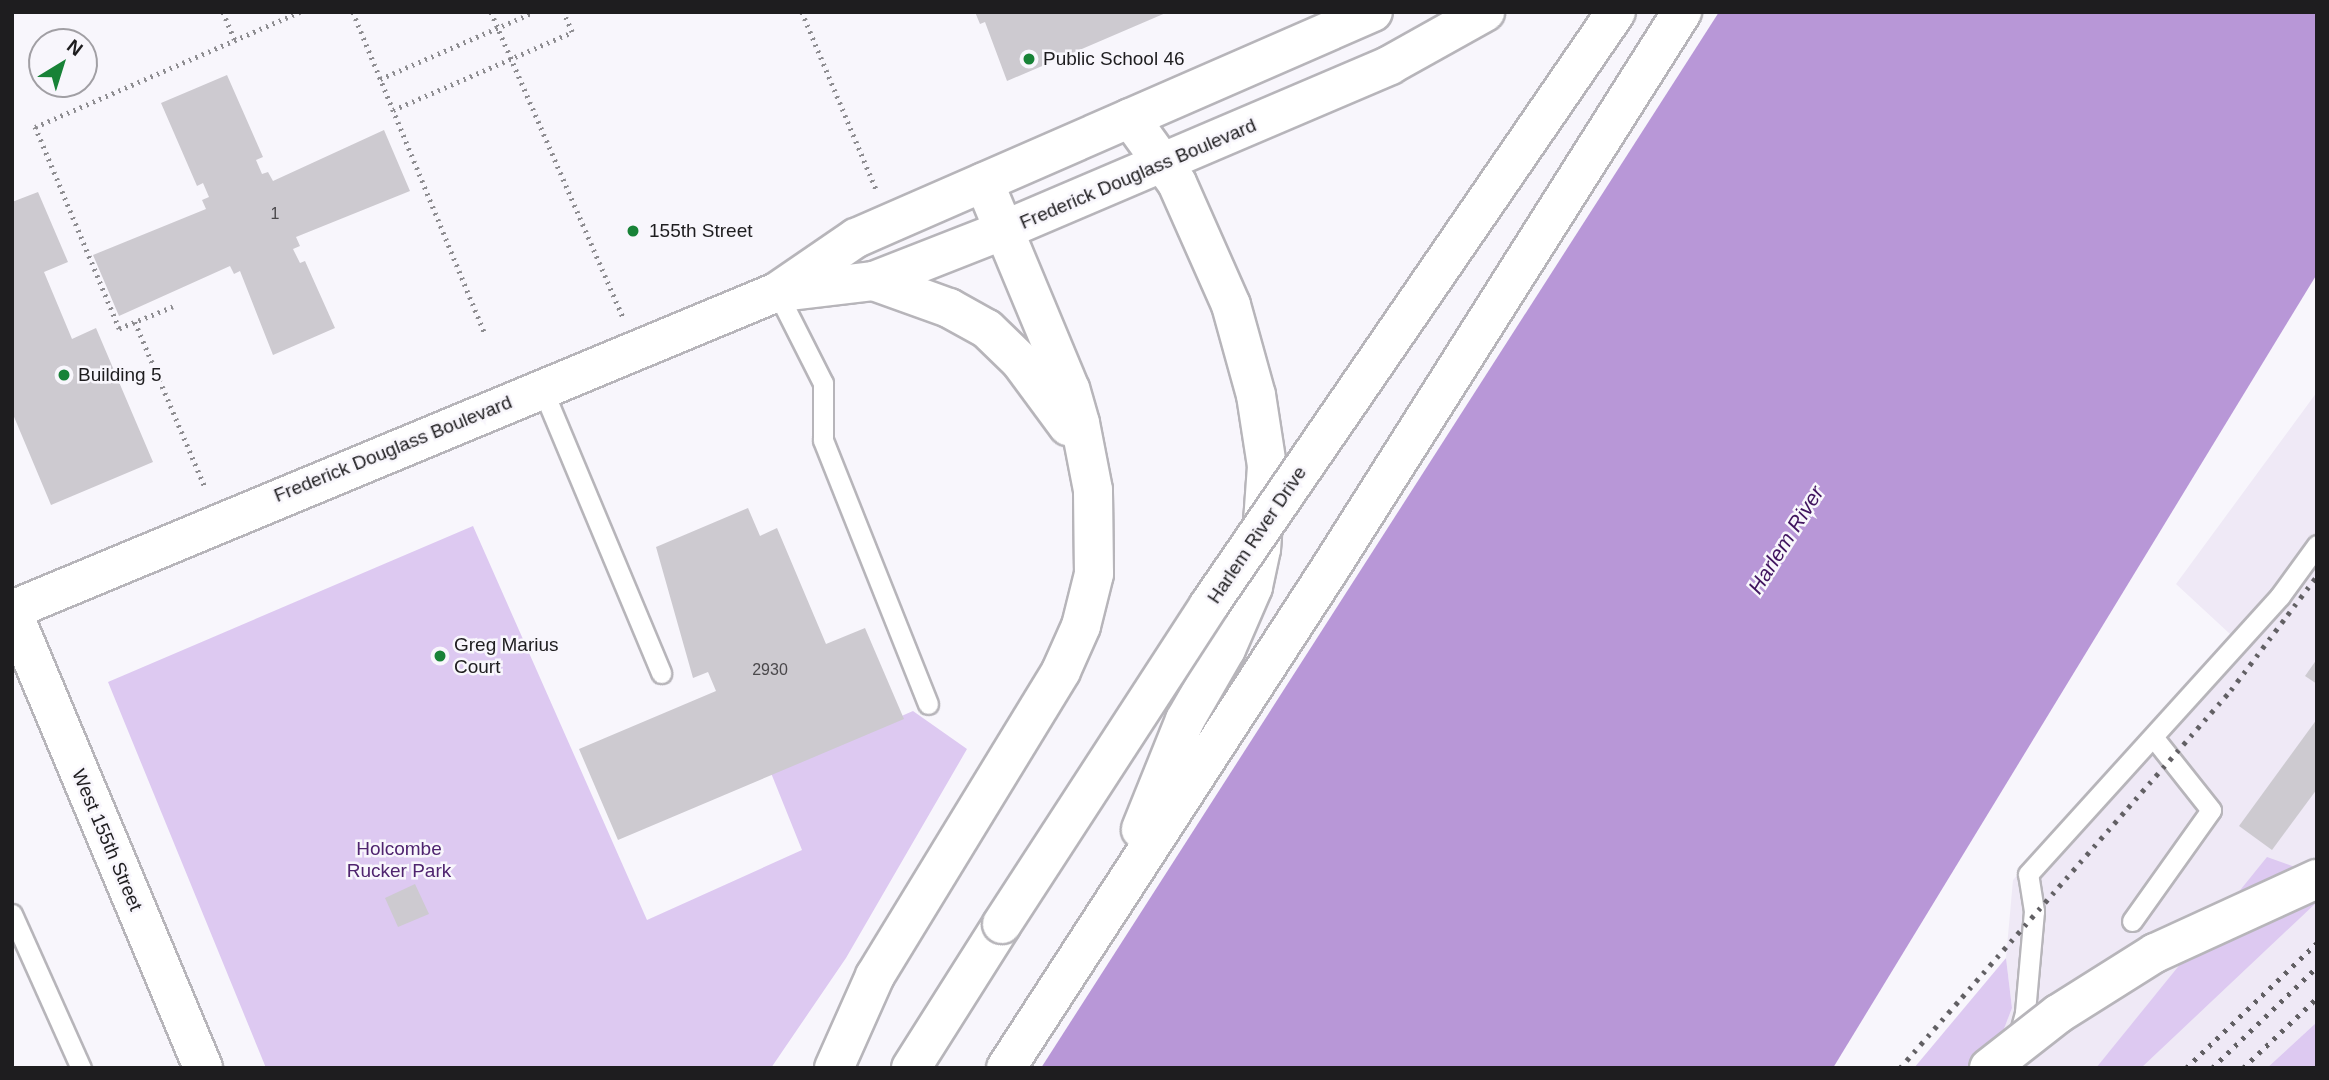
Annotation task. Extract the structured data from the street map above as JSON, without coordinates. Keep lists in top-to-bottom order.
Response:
{
  "streets": {
    "main road": ["Frederick Douglass Boulevard", "Harlem River Drive", "West 155th Street"]
  },
  "crossings": [
    ["Frederick Douglass Boulevard", "West 155th Street"]
  ],
  "water": ["Harlem River"],
  "parks": ["Holcombe Rucker Park"],
  "places": [
    "Public School 46",
    "155th Street",
    "Building 5",
    "Greg Marius Court"
  ],
  "house_numbers": ["1", "2930"],
  "north": "top right"
}
